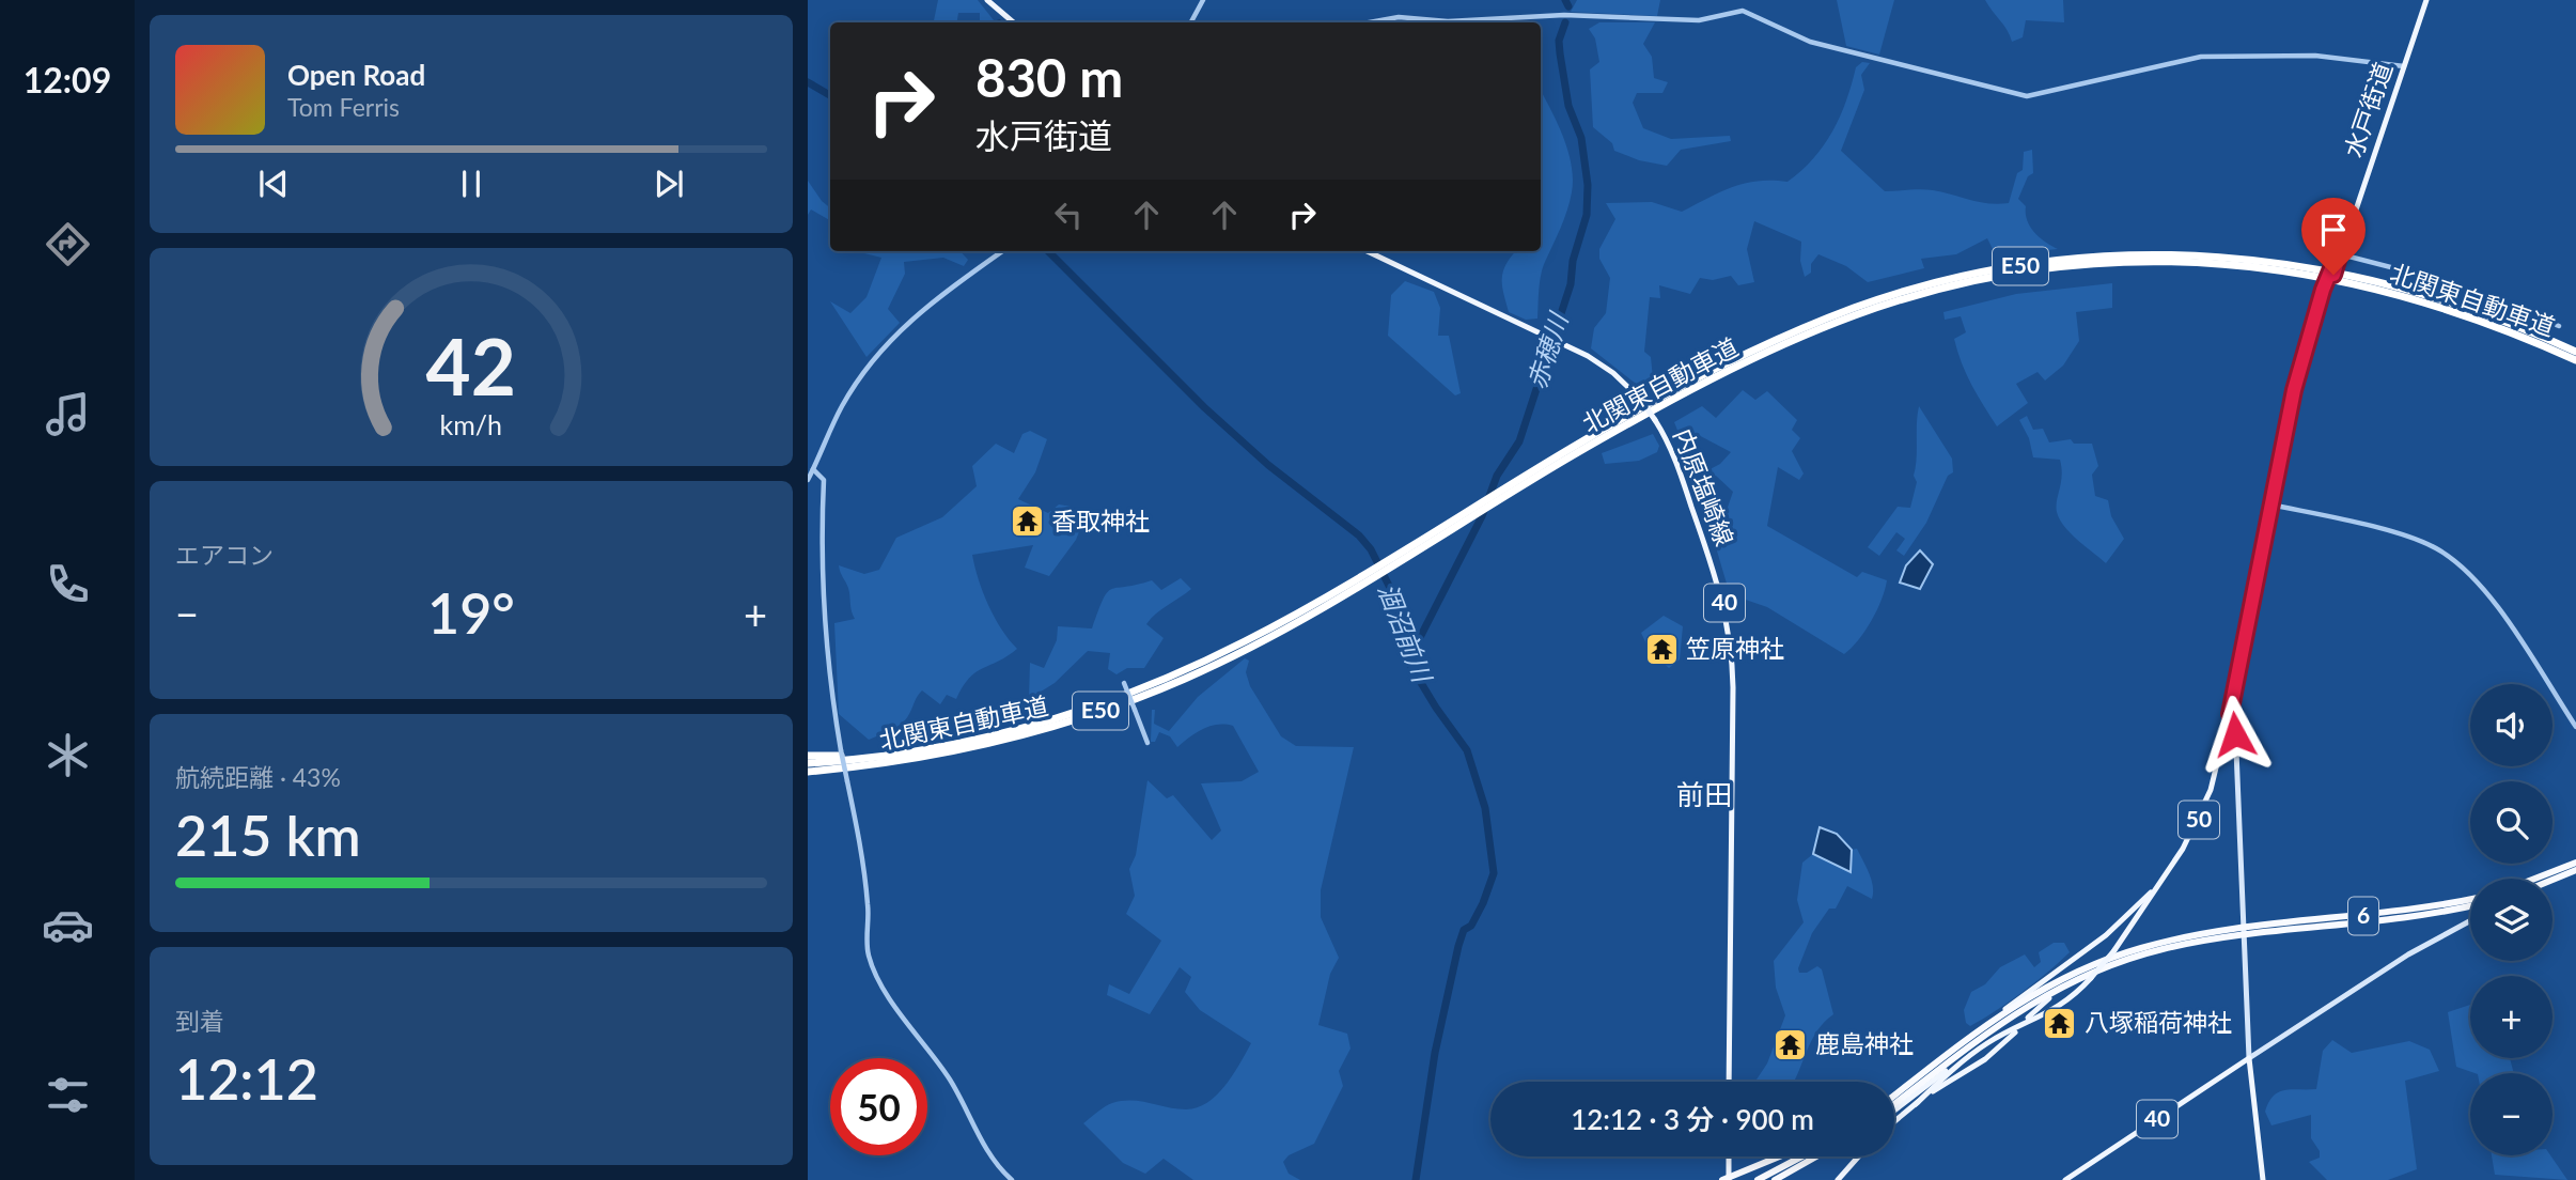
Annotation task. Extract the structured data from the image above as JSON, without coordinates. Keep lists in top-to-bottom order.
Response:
{
  "streets": {
    "highway": ["E50", "北関東自動車道", "6"],
    "main road": [
      "水戸街道",
      "内原塩崎線",
      "40",
      "50"
    ]
  },
  "districts": ["前田"],
  "water": ["赤穂川", "涸沼前川"],
  "places": {
    "temple": [
      "香取神社",
      "笠原神社",
      "八塚稲荷神社",
      "鹿島神社"
    ]
  },
  "page": {
    "tabs": "12:09",
    "turn": ["830 m", "水戸街道"],
    "song": ["Open Road", "Tom Ferris"],
    "tile": [
      "エアコン",
      ["航続距離 · 43%", "215 km"],
      ["到着", "12:12"]
    ],
    "heat": ["−", "19°", "+"],
    "map_buttons": ["+", "−"],
    "limit": "50",
    "trip": "12:12 · 3 分 · 900 m",
    "gauge": ["42", "km/h"]
  }
}
